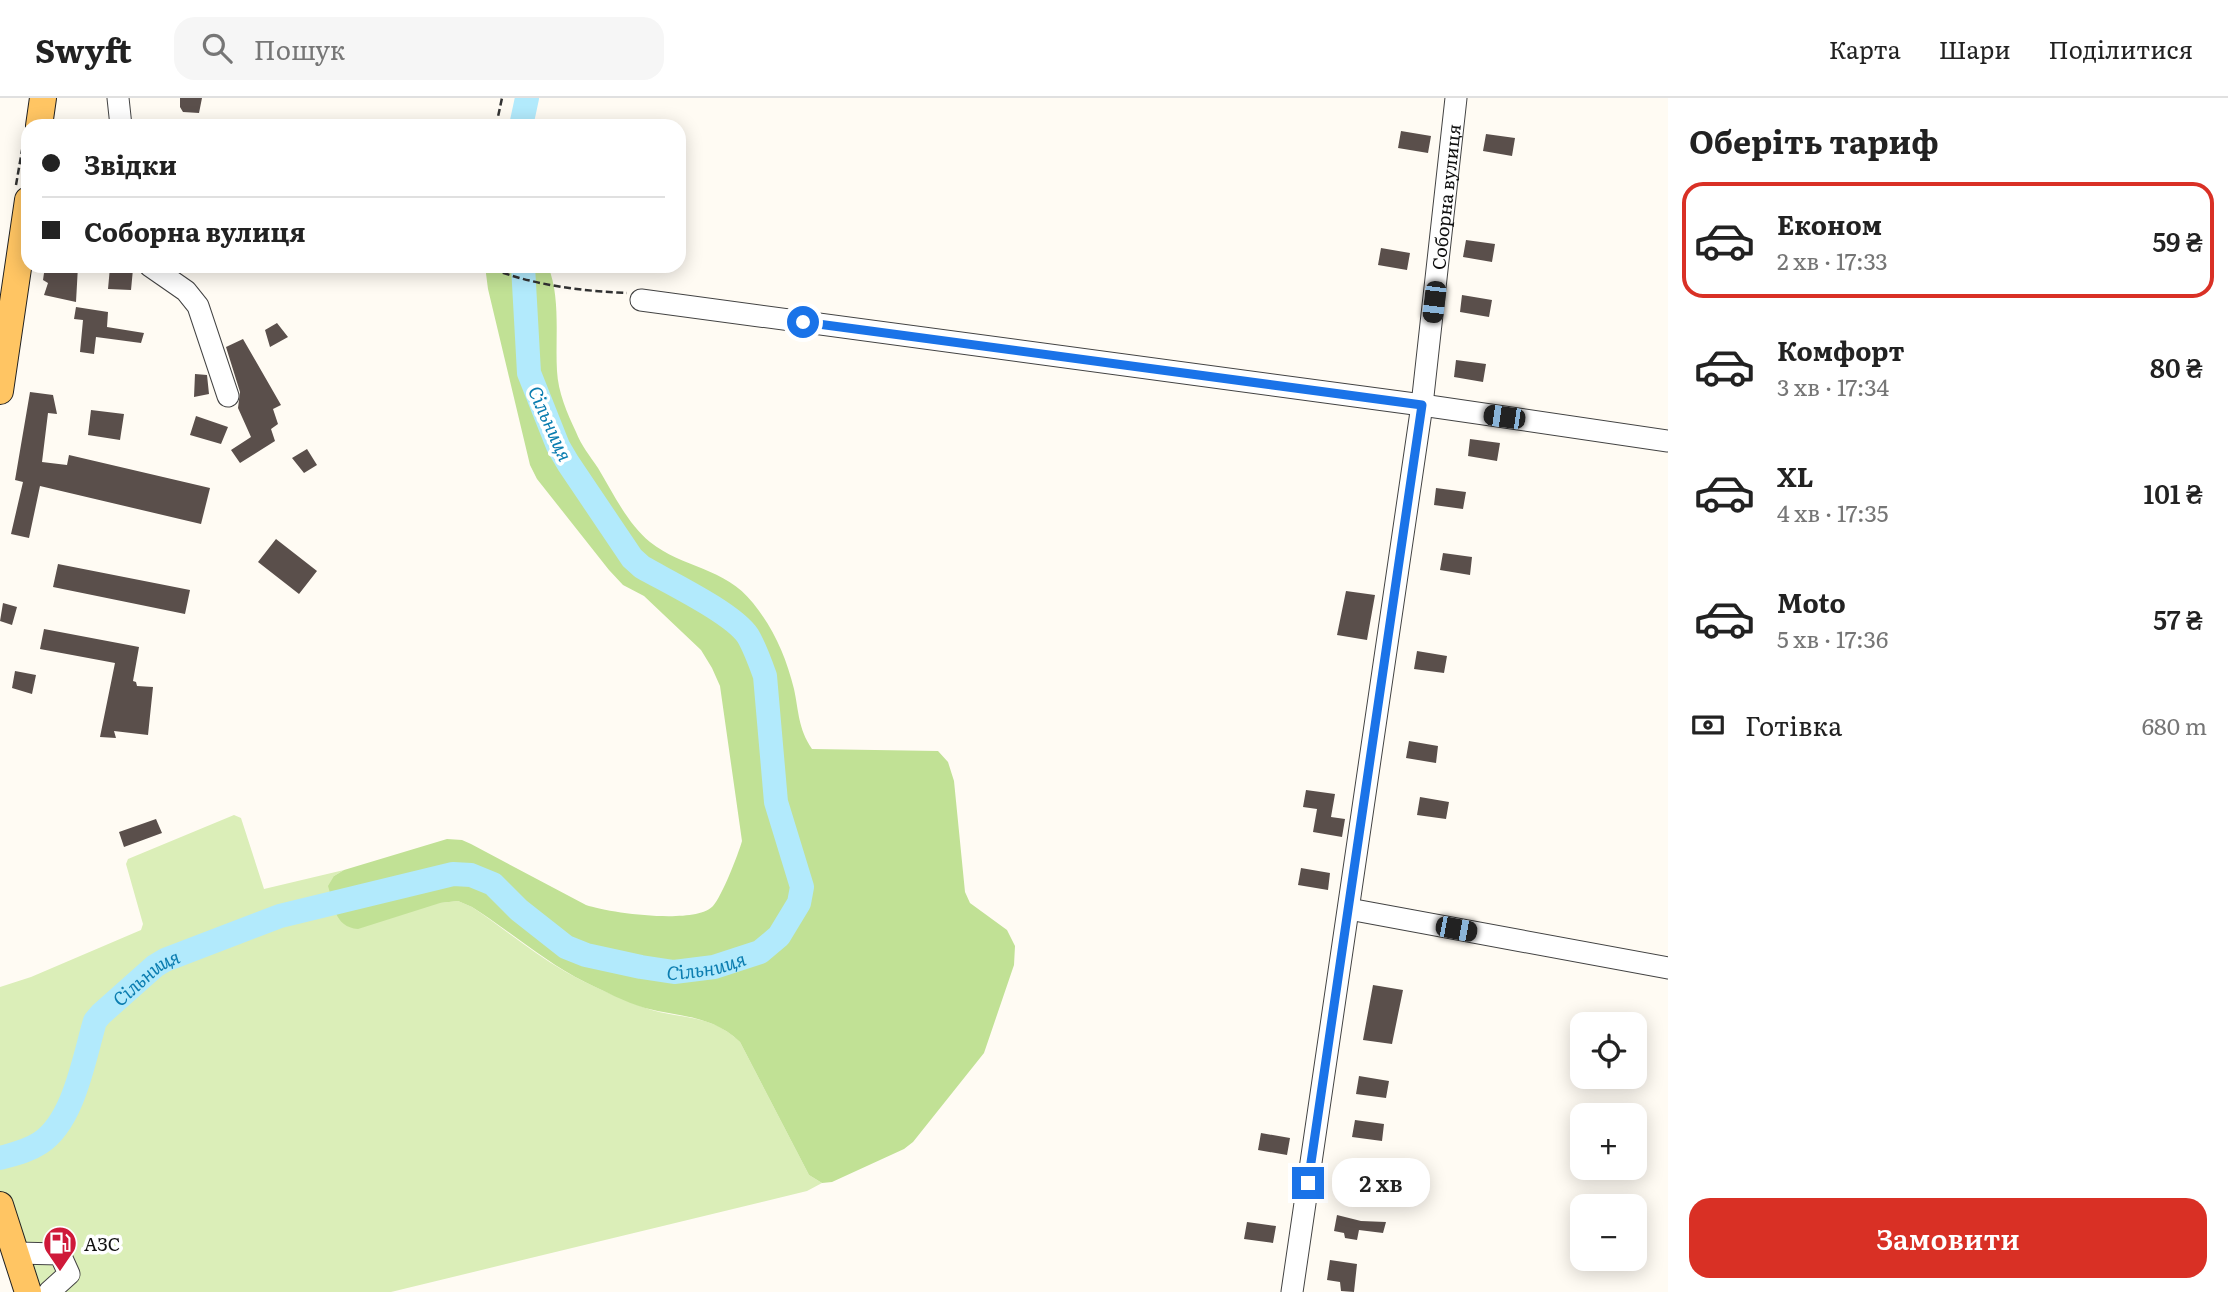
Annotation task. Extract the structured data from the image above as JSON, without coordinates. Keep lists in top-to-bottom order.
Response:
{
  "streets": {
    "street": ["Соборна вулиця"]
  },
  "water": ["Сільниця"],
  "places": {
    "fuel station": ["АЗС"]
  },
  "page": {
    "header": "Swyft",
    "search": "Пошук",
    "nav": ["Карта", "Шари", "Поділитися"],
    "heading": "Оберіть тариф",
    "banner": ["Звідки", "Соборна вулиця"],
    "list": [
      {
        "name": "Економ",
        "note": "2 хв · 17:33",
        "value": "59 ₴"
      },
      {
        "name": "Комфорт",
        "note": "3 хв · 17:34",
        "value": "80 ₴"
      },
      {
        "name": "XL",
        "note": "4 хв · 17:35",
        "value": "101 ₴"
      },
      {
        "name": "Moto",
        "note": "5 хв · 17:36",
        "value": "57 ₴"
      }
    ],
    "pay": ["Готівка", "680 m"],
    "map_buttons": ["+", "−"],
    "bubble": "2 хв",
    "buttons": "Замовити"
  }
}
